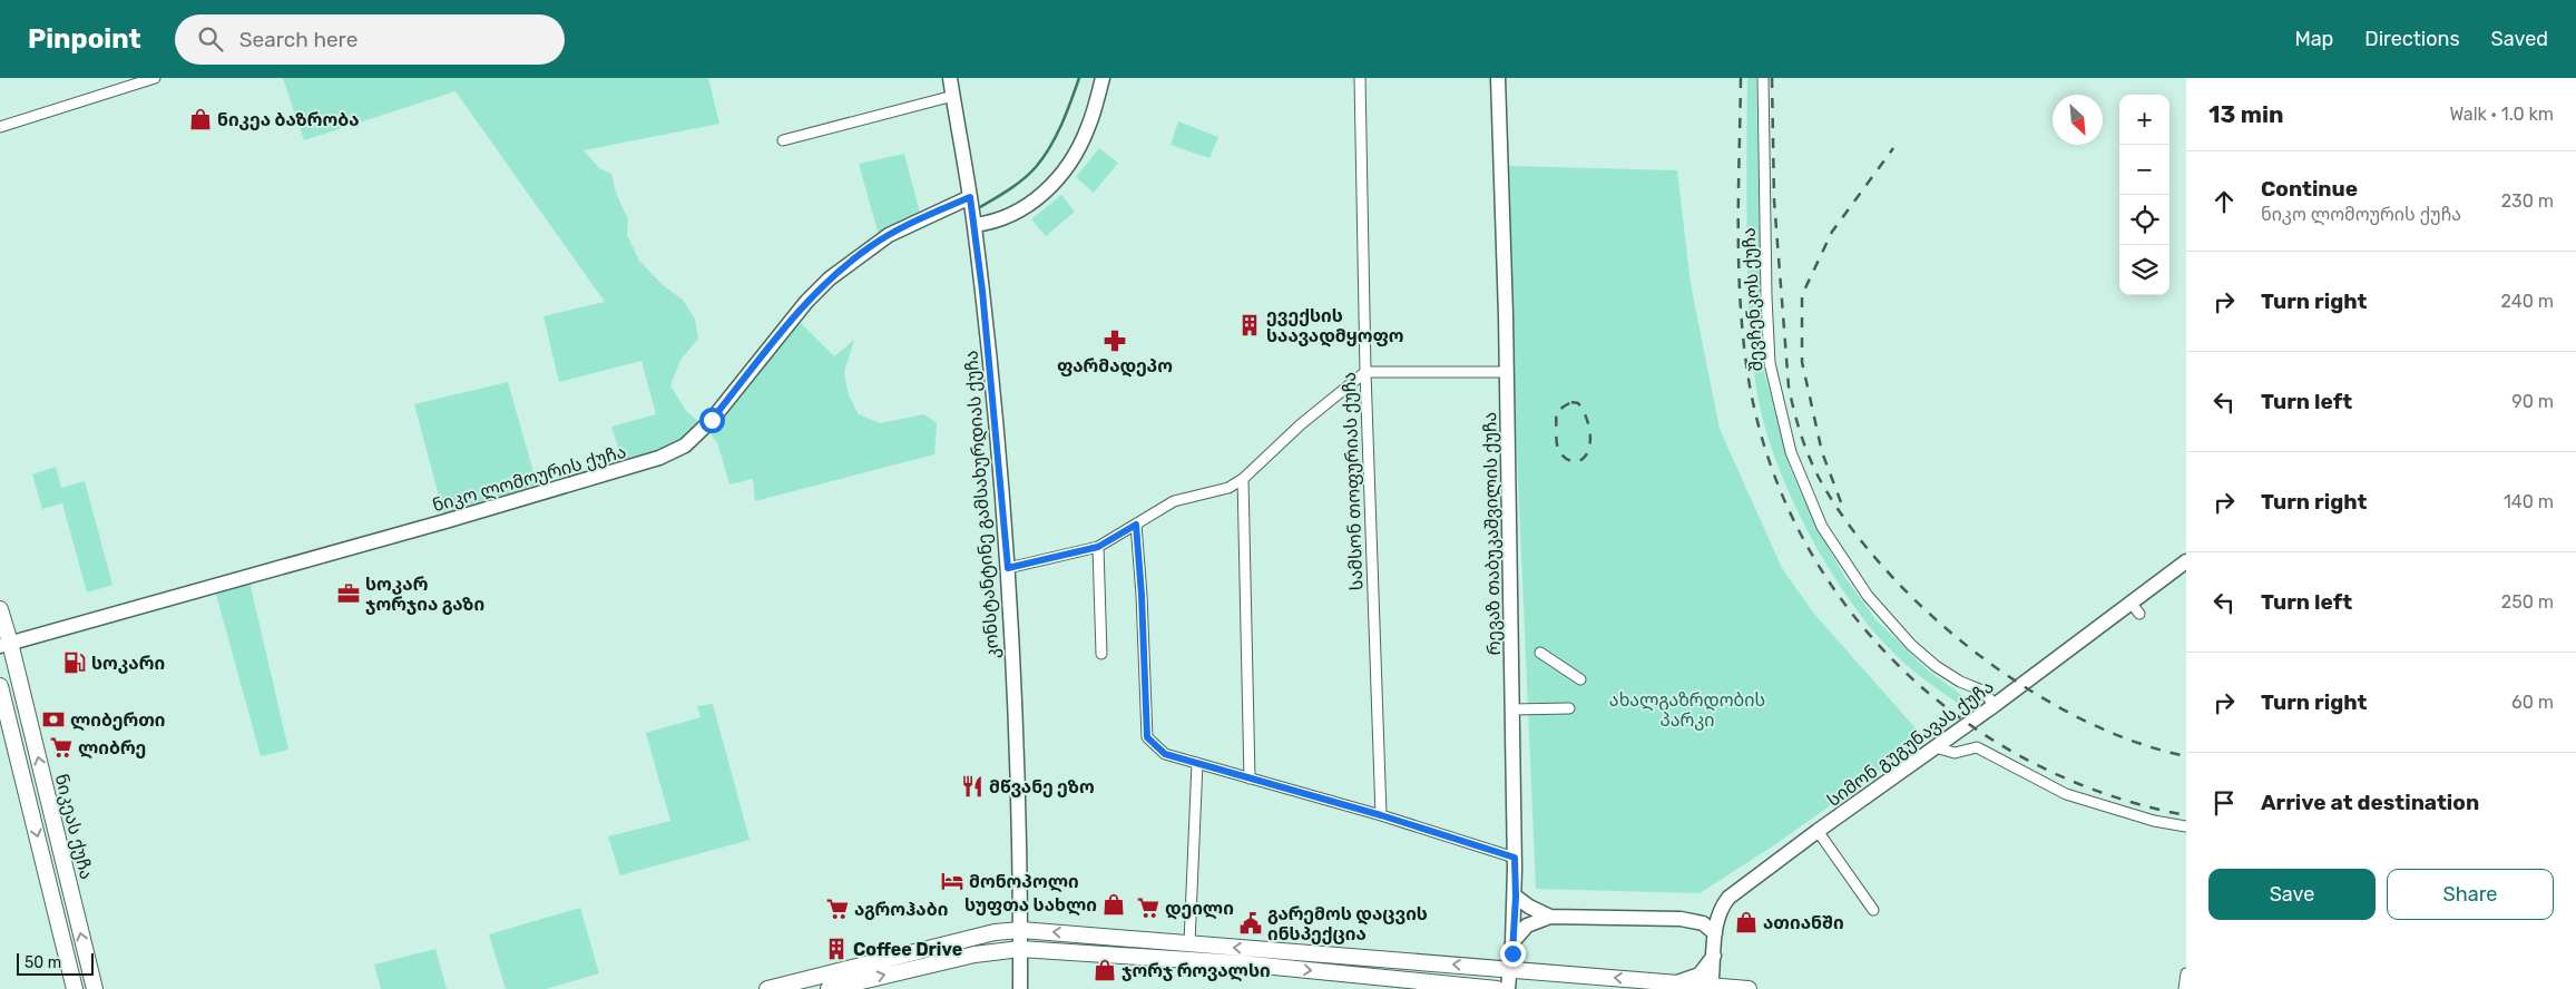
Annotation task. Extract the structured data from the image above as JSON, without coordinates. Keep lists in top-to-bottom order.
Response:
{
  "streets": {
    "main road": ["ნიკეას ქუჩა"],
    "street": [
      "შევჩენკოს ქუჩა",
      "ნიკო ლომოურის ქუჩა",
      "სამსონ თოფურიას ქუჩა",
      "კონსტანტინე გამსახურდიას ქუჩა",
      "რევაზ თაბუკაშვილის ქუჩა",
      "სიმონ გუგუნავას ქუჩა"
    ]
  },
  "crossings": [
    ["შევჩენკოს ქუჩა", "სიმონ გუგუნავას ქუჩა"],
    ["ნიკო ლომოურის ქუჩა", "კონსტანტინე გამსახურდიას ქუჩა"],
    ["ნიკო ლომოურის ქუჩა", "ნიკეას ქუჩა"]
  ],
  "parks": ["ახალგაზრდობის პარკი"],
  "places": {
    "shop": [
      "ნიკეა ბაზრობა",
      "სუფთა სახლი",
      "ათიანში",
      "ჯორჯ როვალსი"
    ],
    "building": ["ევექსის საავადმყოფო", "Coffee Drive"],
    "pharmacy": ["ფარმადეპო"],
    "office": ["სოკარ ჯორჯია გაზი"],
    "fuel station": ["სოკარი"],
    "bank": ["ლიბერთი"],
    "supermarket": ["ლიბრე", "დეილი", "აგროჰაბი"],
    "restaurant": ["მწვანე ეზო"],
    "hotel": ["მონოპოლი"],
    "public building": ["გარემოს დაცვის ინსპექცია"]
  },
  "scale_bar": "50 m",
  "north": "bottom right",
  "page": {
    "header": "Pinpoint",
    "search": "Search here",
    "nav": ["Map", "Directions", "Saved"],
    "heading": ["13 min", "Walk · 1.0 km"],
    "map_buttons": ["+", "−"],
    "list": [
      ["Continue", "ნიკო ლომოურის ქუჩა", "230 m"],
      ["Turn right", "240 m"],
      ["Turn left", "90 m"],
      ["Turn right", "140 m"],
      ["Turn left", "250 m"],
      ["Turn right", "60 m"],
      "Arrive at destination"
    ],
    "buttons": ["Save", "Share"],
    "scale": "50 m"
  }
}
